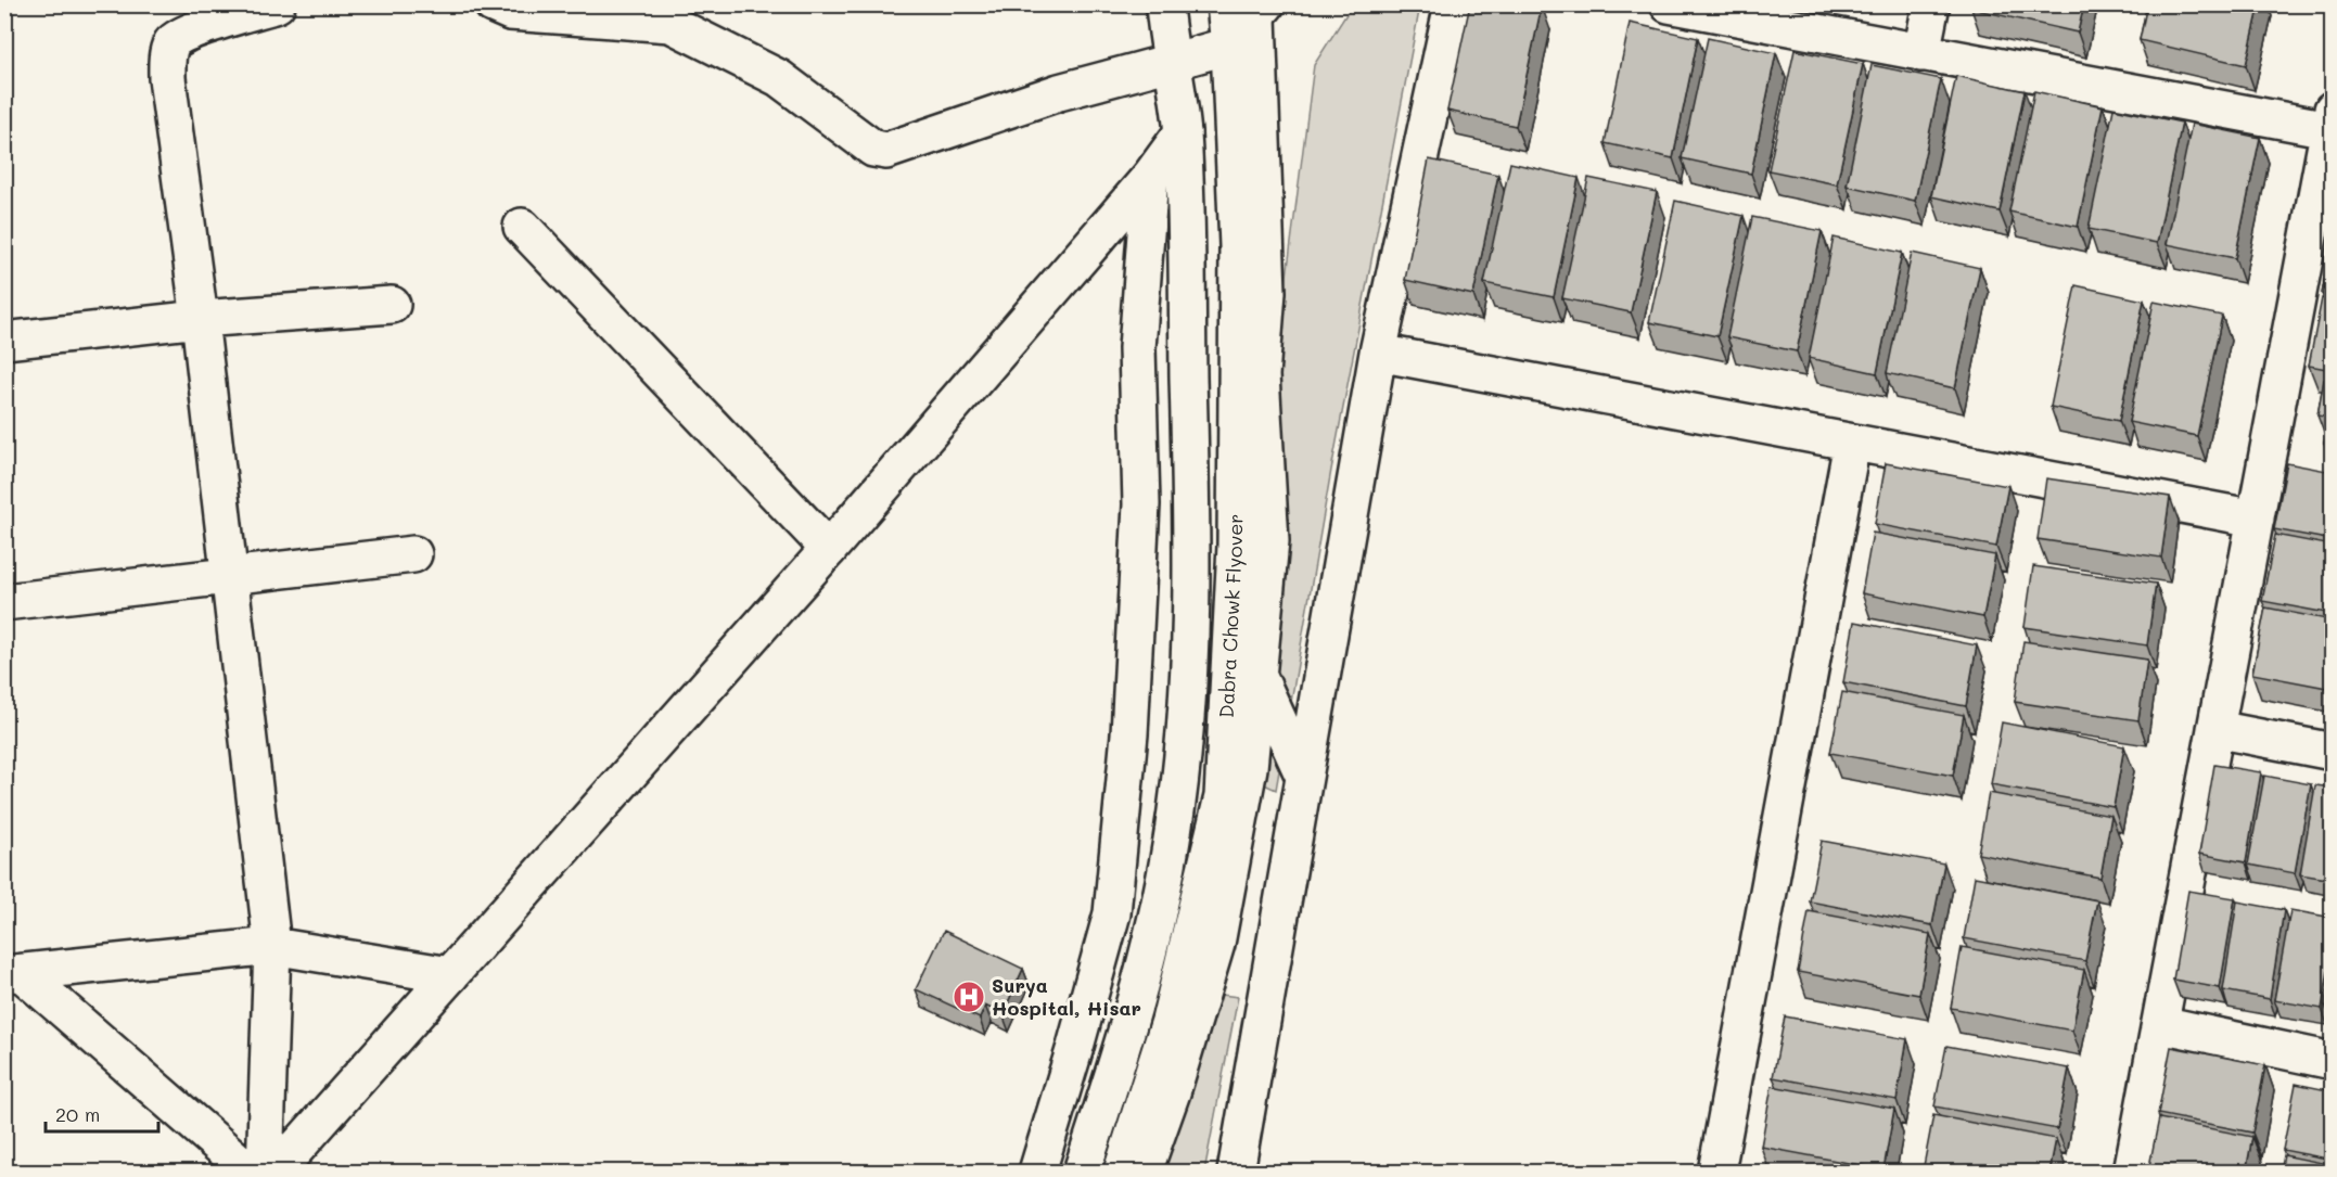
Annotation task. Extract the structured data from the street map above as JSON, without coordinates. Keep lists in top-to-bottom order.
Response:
{
  "streets": {
    "street": ["Dabra Chowk Flyover"]
  },
  "places": {
    "hospital": ["Surya Hospital, Hisar"]
  },
  "scale_bar": "20 m"
}
